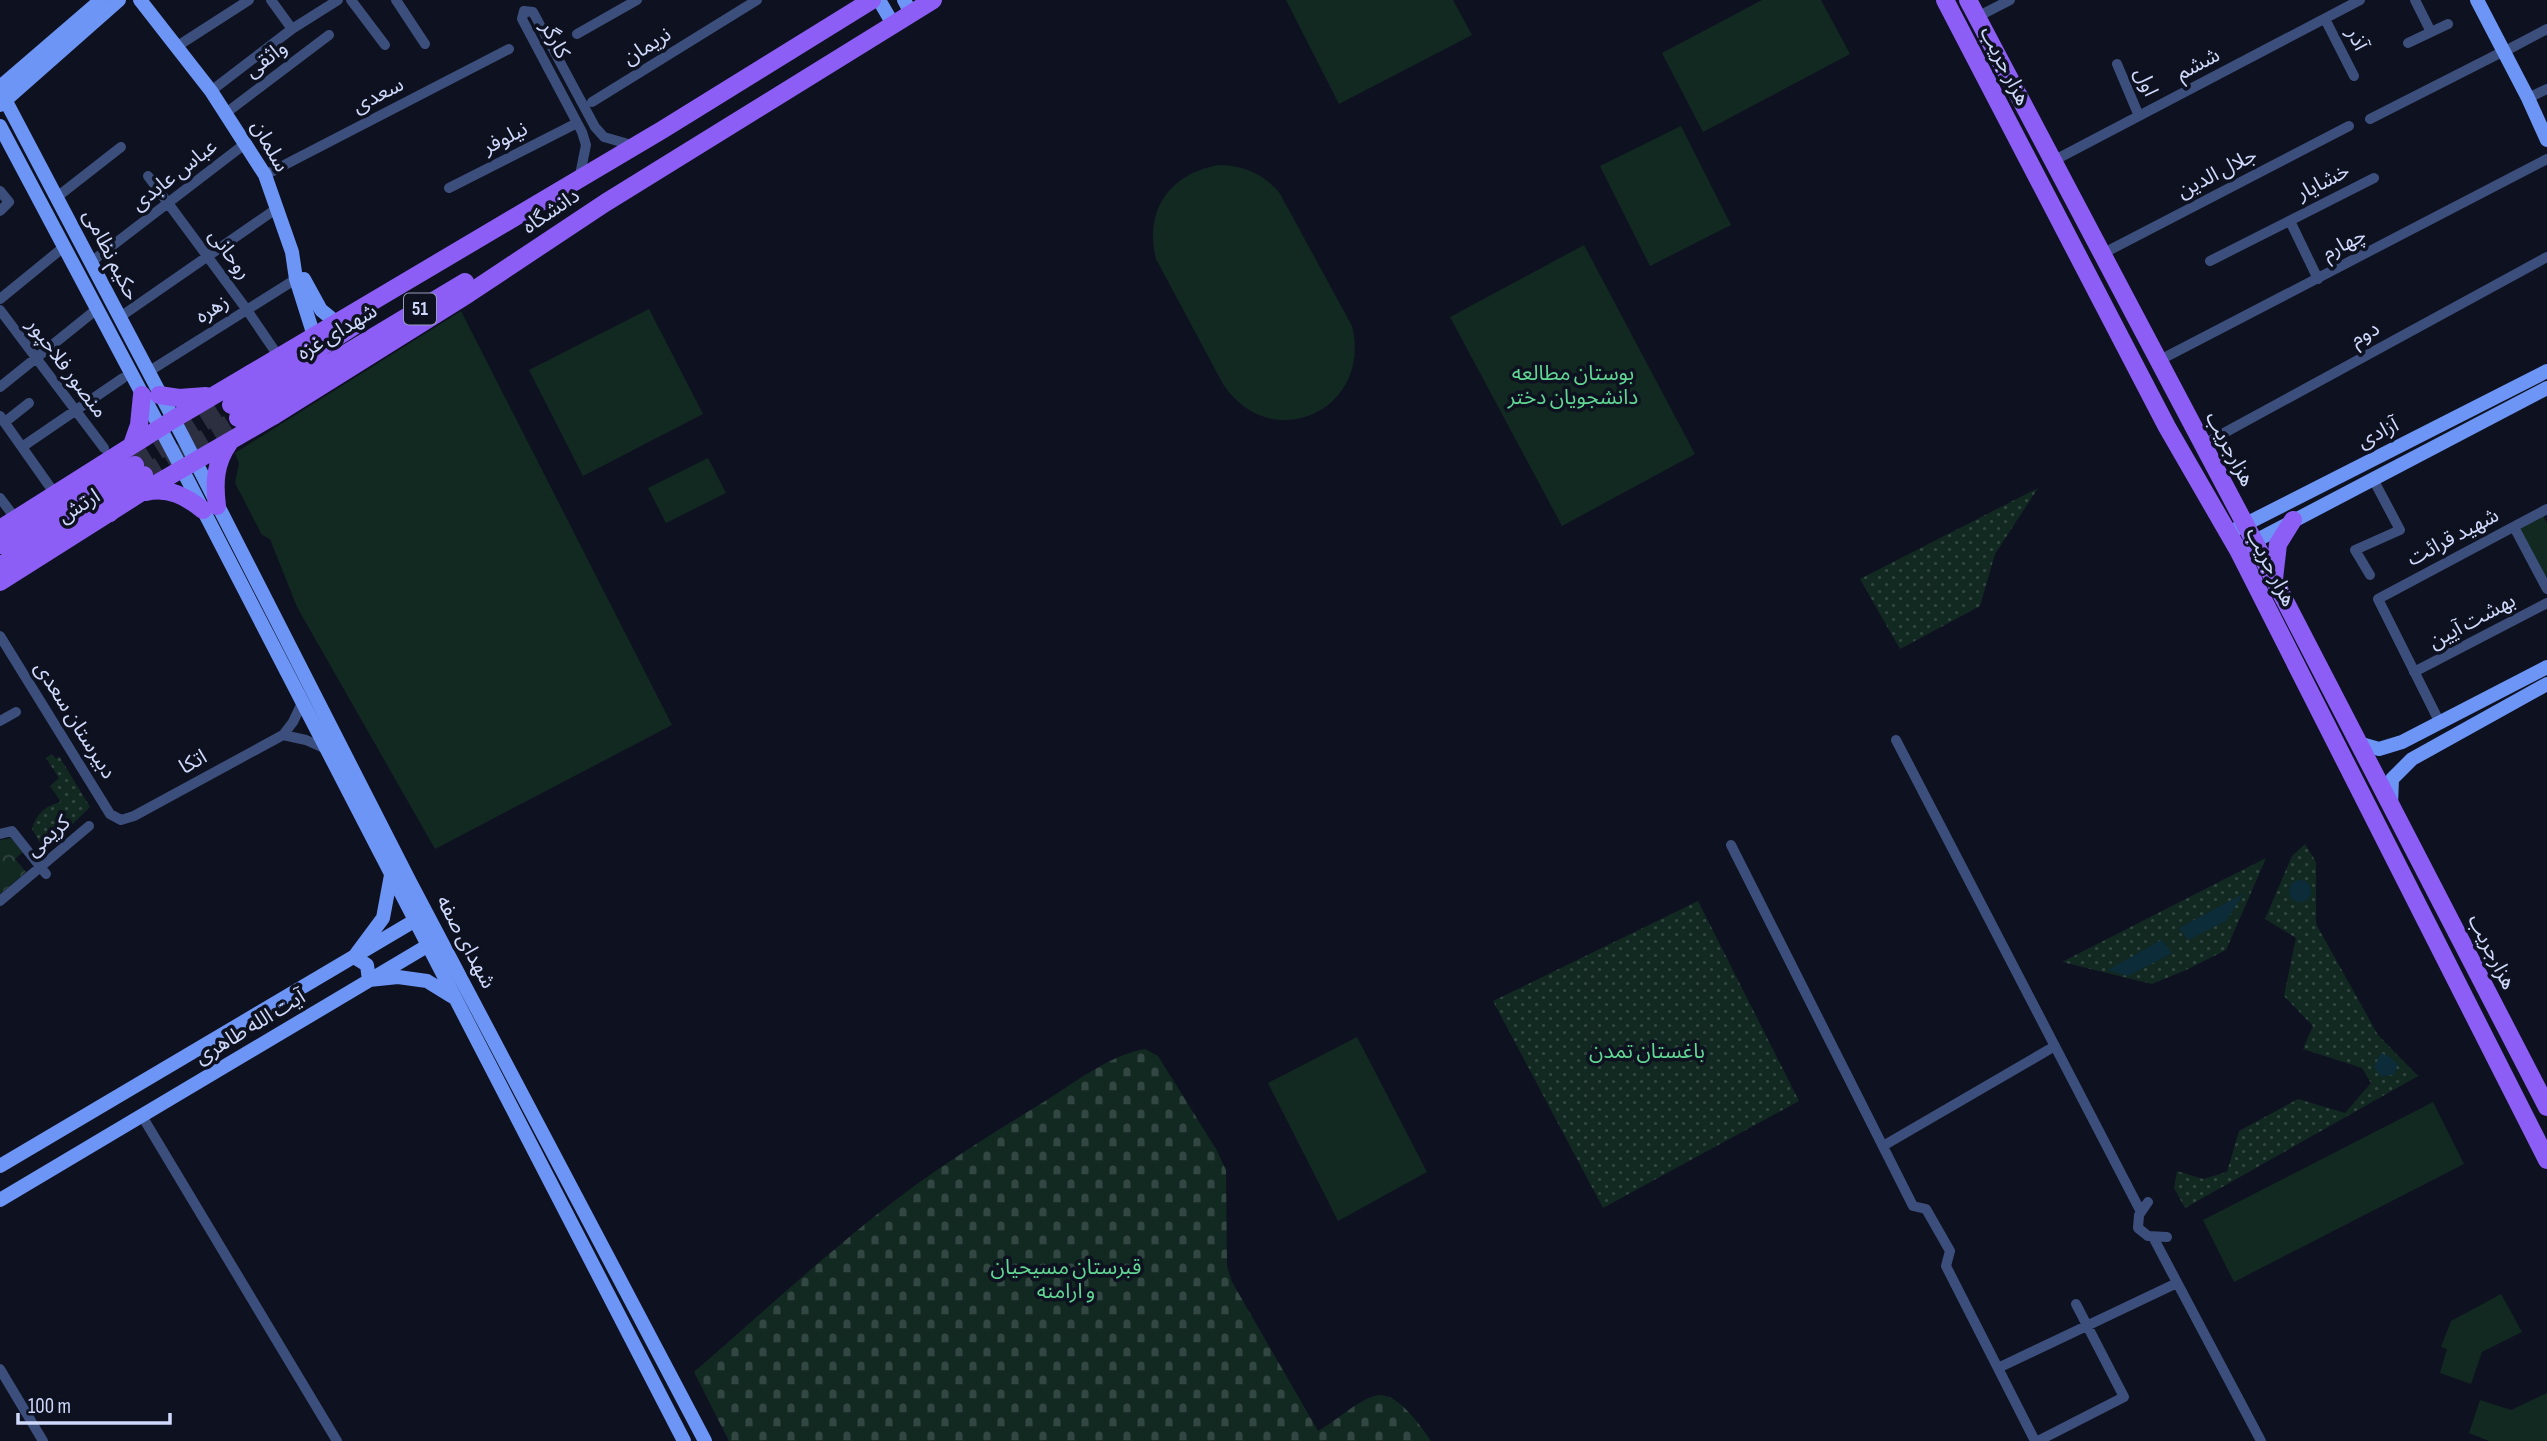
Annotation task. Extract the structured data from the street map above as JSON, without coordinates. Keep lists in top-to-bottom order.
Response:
{
  "streets": {
    "main road": [
      "هزار جریب",
      "سلمان",
      "دانشگاه",
      "حکیم نظامی",
      "51",
      "شهدای غزه",
      "آزادی",
      "هزارجریب",
      "ارتش",
      "شهدای صفه",
      "آیت الله طاهری"
    ],
    "street": [
      "آذر",
      "کارگر",
      "نریمان",
      "واثقی",
      "ششم",
      "اول",
      "سعدی",
      "نیلوفر",
      "جلال الدین",
      "عباس عابدی",
      "خشایار",
      "چهارم",
      "روحانی",
      "زهره",
      "دوم",
      "منصور فلاحپور",
      "شهید قرائت",
      "بهشت آیین",
      "دبیرستان سعدی",
      "اتکا",
      "کریمی"
    ]
  },
  "crossings": [
    ["آذر", "ششم"],
    ["کارگر", "نیلوفر"],
    ["کارگر", "دانشگاه"],
    ["کارگر", "شهدای غزه"],
    ["واثقی", "سلمان"],
    ["ششم", "اول"],
    ["ششم", "هزارجریب"],
    ["هزار جریب", "آزادی"],
    ["سعدی", "سلمان"],
    ["سلمان", "عباس عابدی"],
    ["سلمان", "دانشگاه"],
    ["سلمان", "زهره"],
    ["جلال الدین", "هزارجریب"],
    ["عباس عابدی", "روحانی"],
    ["عباس عابدی", "حکیم نظامی"],
    ["خشایار", "چهارم"],
    ["دانشگاه", "روحانی"],
    ["دانشگاه", "حکیم نظامی"],
    ["دانشگاه", "شهدای غزه"],
    ["دانشگاه", "ارتش"],
    ["دانشگاه", "شهدای صفه"],
    ["چهارم", "هزارجریب"],
    ["روحانی", "زهره"],
    ["حکیم نظامی", "زهره"],
    ["حکیم نظامی", "ارتش"],
    ["حکیم نظامی", "شهدای صفه"],
    ["دوم", "هزارجریب"],
    ["آزادی", "هزارجریب"],
    ["ارتش", "شهدای صفه"],
    ["شهید قرائت", "بهشت آیین"],
    ["دبیرستان سعدی", "اتکا"],
    ["شهدای صفه", "آیت الله طاهری"]
  ],
  "parks": ["بوستان مطالعه دانشجویان دختر", "باغستان تمدن", "قبرستان مسیحیان و ارامنه"],
  "scale_bar": "100 m"
}
